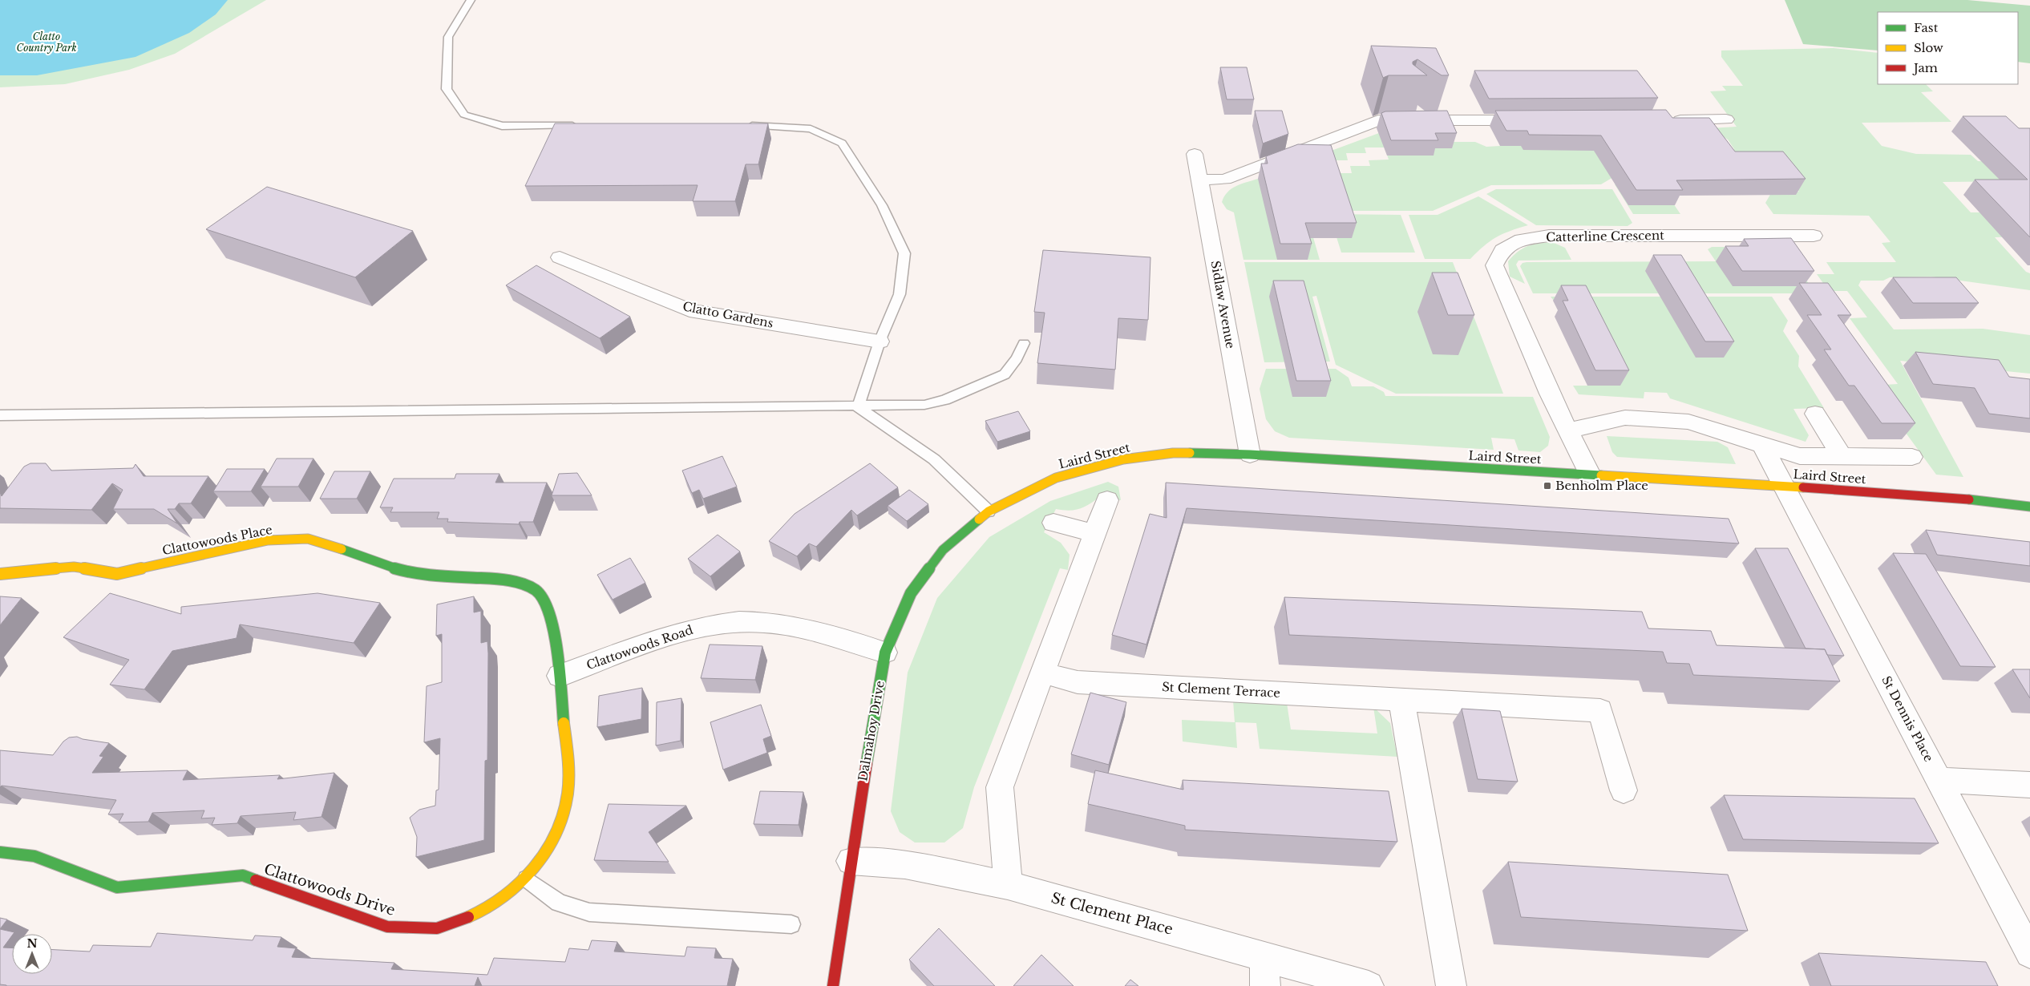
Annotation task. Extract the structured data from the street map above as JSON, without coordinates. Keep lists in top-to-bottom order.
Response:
{
  "streets": {
    "street": [
      "Catterline Crescent",
      "Sidlaw Avenue",
      "Clatto Gardens",
      "Laird Street",
      "Clattowoods Place",
      "Clattowoods Road",
      "St Clement Terrace",
      "St Dennis Place",
      "Dalmahoy Drive",
      "Clattowoods Drive",
      "St Clement Place"
    ]
  },
  "crossings": [
    ["Catterline Crescent", "Laird Street"],
    ["Sidlaw Avenue", "Laird Street"],
    ["Laird Street", "St Dennis Place"],
    ["Laird Street", "Dalmahoy Drive"],
    ["Clattowoods Place", "Clattowoods Road"],
    ["Clattowoods Place", "Clattowoods Drive"],
    ["Clattowoods Road", "Dalmahoy Drive"],
    ["Clattowoods Road", "Clattowoods Drive"],
    ["Dalmahoy Drive", "St Clement Place"]
  ],
  "parks": ["Clatto Country Park"],
  "places": {
    "transit": ["Benholm Place"]
  },
  "legend": ["Fast", "Slow", "Jam"],
  "north": "top"
}
